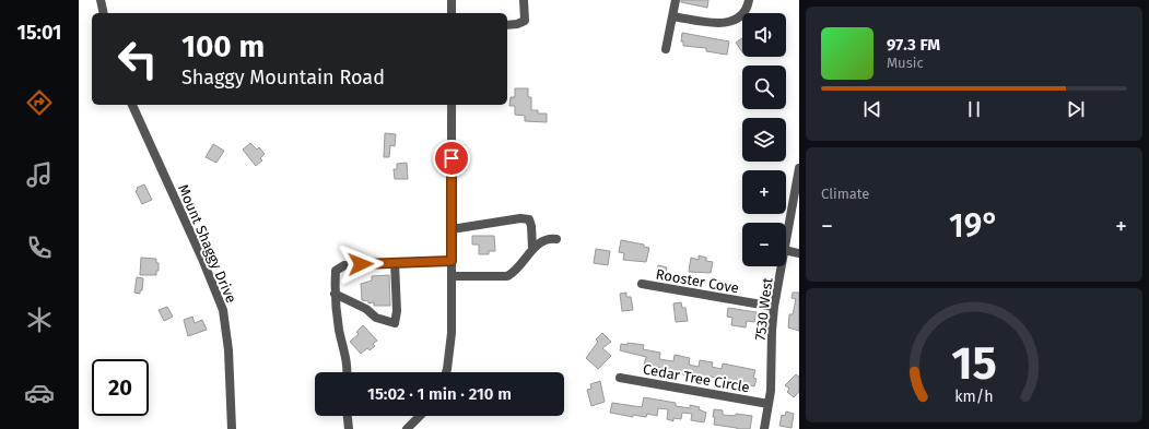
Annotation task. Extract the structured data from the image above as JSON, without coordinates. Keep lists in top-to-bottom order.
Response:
{
  "streets": {
    "street": [
      "Mount Shaggy Drive",
      "Rooster Cove",
      "7530 West",
      "Cedar Tree Circle"
    ]
  },
  "crossings": [
    ["Rooster Cove", "7530 West"],
    ["7530 West", "Cedar Tree Circle"]
  ],
  "page": {
    "tabs": "15:01",
    "map_buttons": ["+", "−"],
    "turn": ["100 m", "Shaggy Mountain Road"],
    "song": ["97.3 FM", "Music"],
    "tile": "Climate",
    "heat": ["−", "19°", "+"],
    "limit": "20",
    "trip": "15:02 · 1 min · 210 m",
    "gauge": ["15", "km/h"]
  }
}
